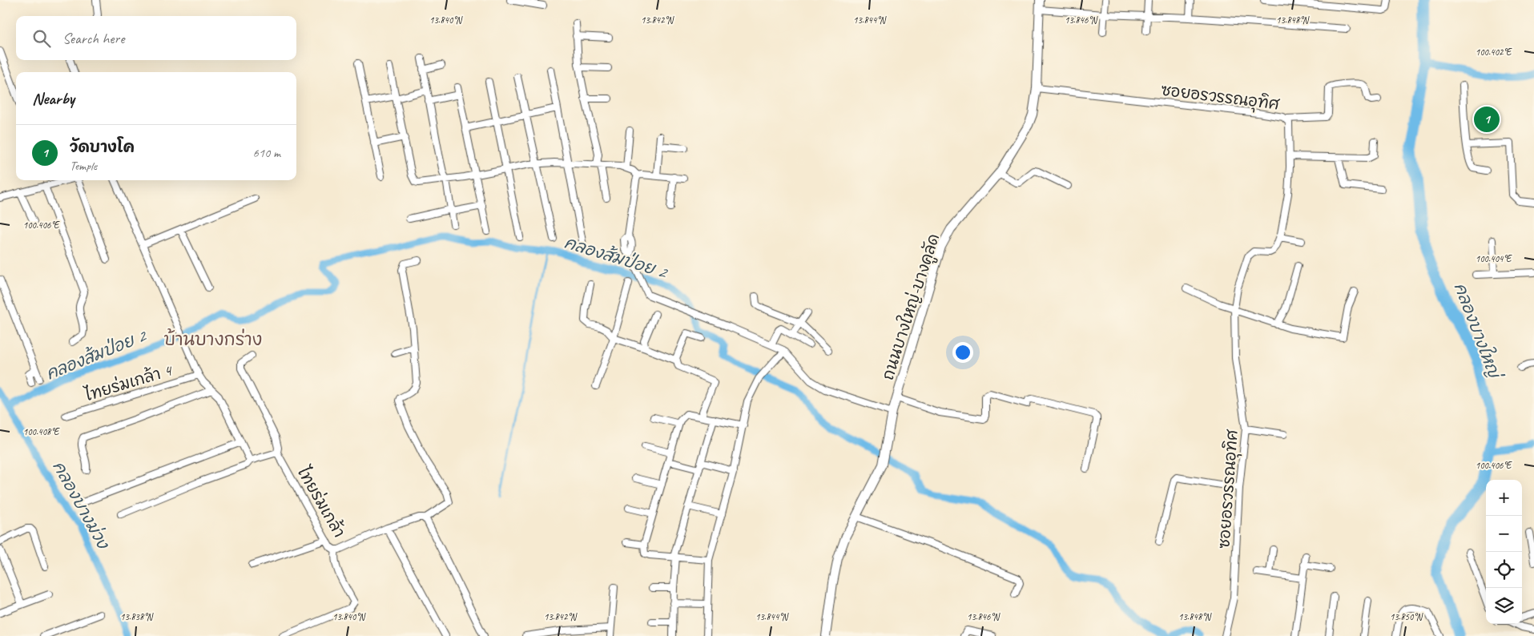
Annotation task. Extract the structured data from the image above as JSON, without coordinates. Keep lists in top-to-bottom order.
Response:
{
  "streets": {
    "street": [
      "ซอยอรวรรณอุทิศ",
      "ถนนบางใหญ่-บางคูลัด",
      "ไทยร่มเกล้า 4",
      "ไทยร่มเกล้า"
    ]
  },
  "crossings": [
    ["ซอยอรวรรณอุทิศ", "ถนนบางใหญ่-บางคูลัด"]
  ],
  "districts": ["บ้านบางกร่าง"],
  "water": ["คลองส้มป่อย 2", "คลองบางใหญ่", "คลองบางม่วง"],
  "page": {
    "search": "Search here",
    "heading": "Nearby",
    "pins": "1",
    "list": [
      {
        "mark": "1",
        "name": "วัดบางโค",
        "note": "Temple",
        "value": "610 m"
      }
    ],
    "map_buttons": ["+", "−"]
  },
  "coordinates": [
    "13.840°N",
    "13.842°N",
    "13.844°N",
    "13.846°N",
    "13.848°N",
    "100.402°E",
    "100.406°E",
    "100.404°E",
    "100.408°E",
    "13.838°N",
    "13.850°N"
  ]
}
